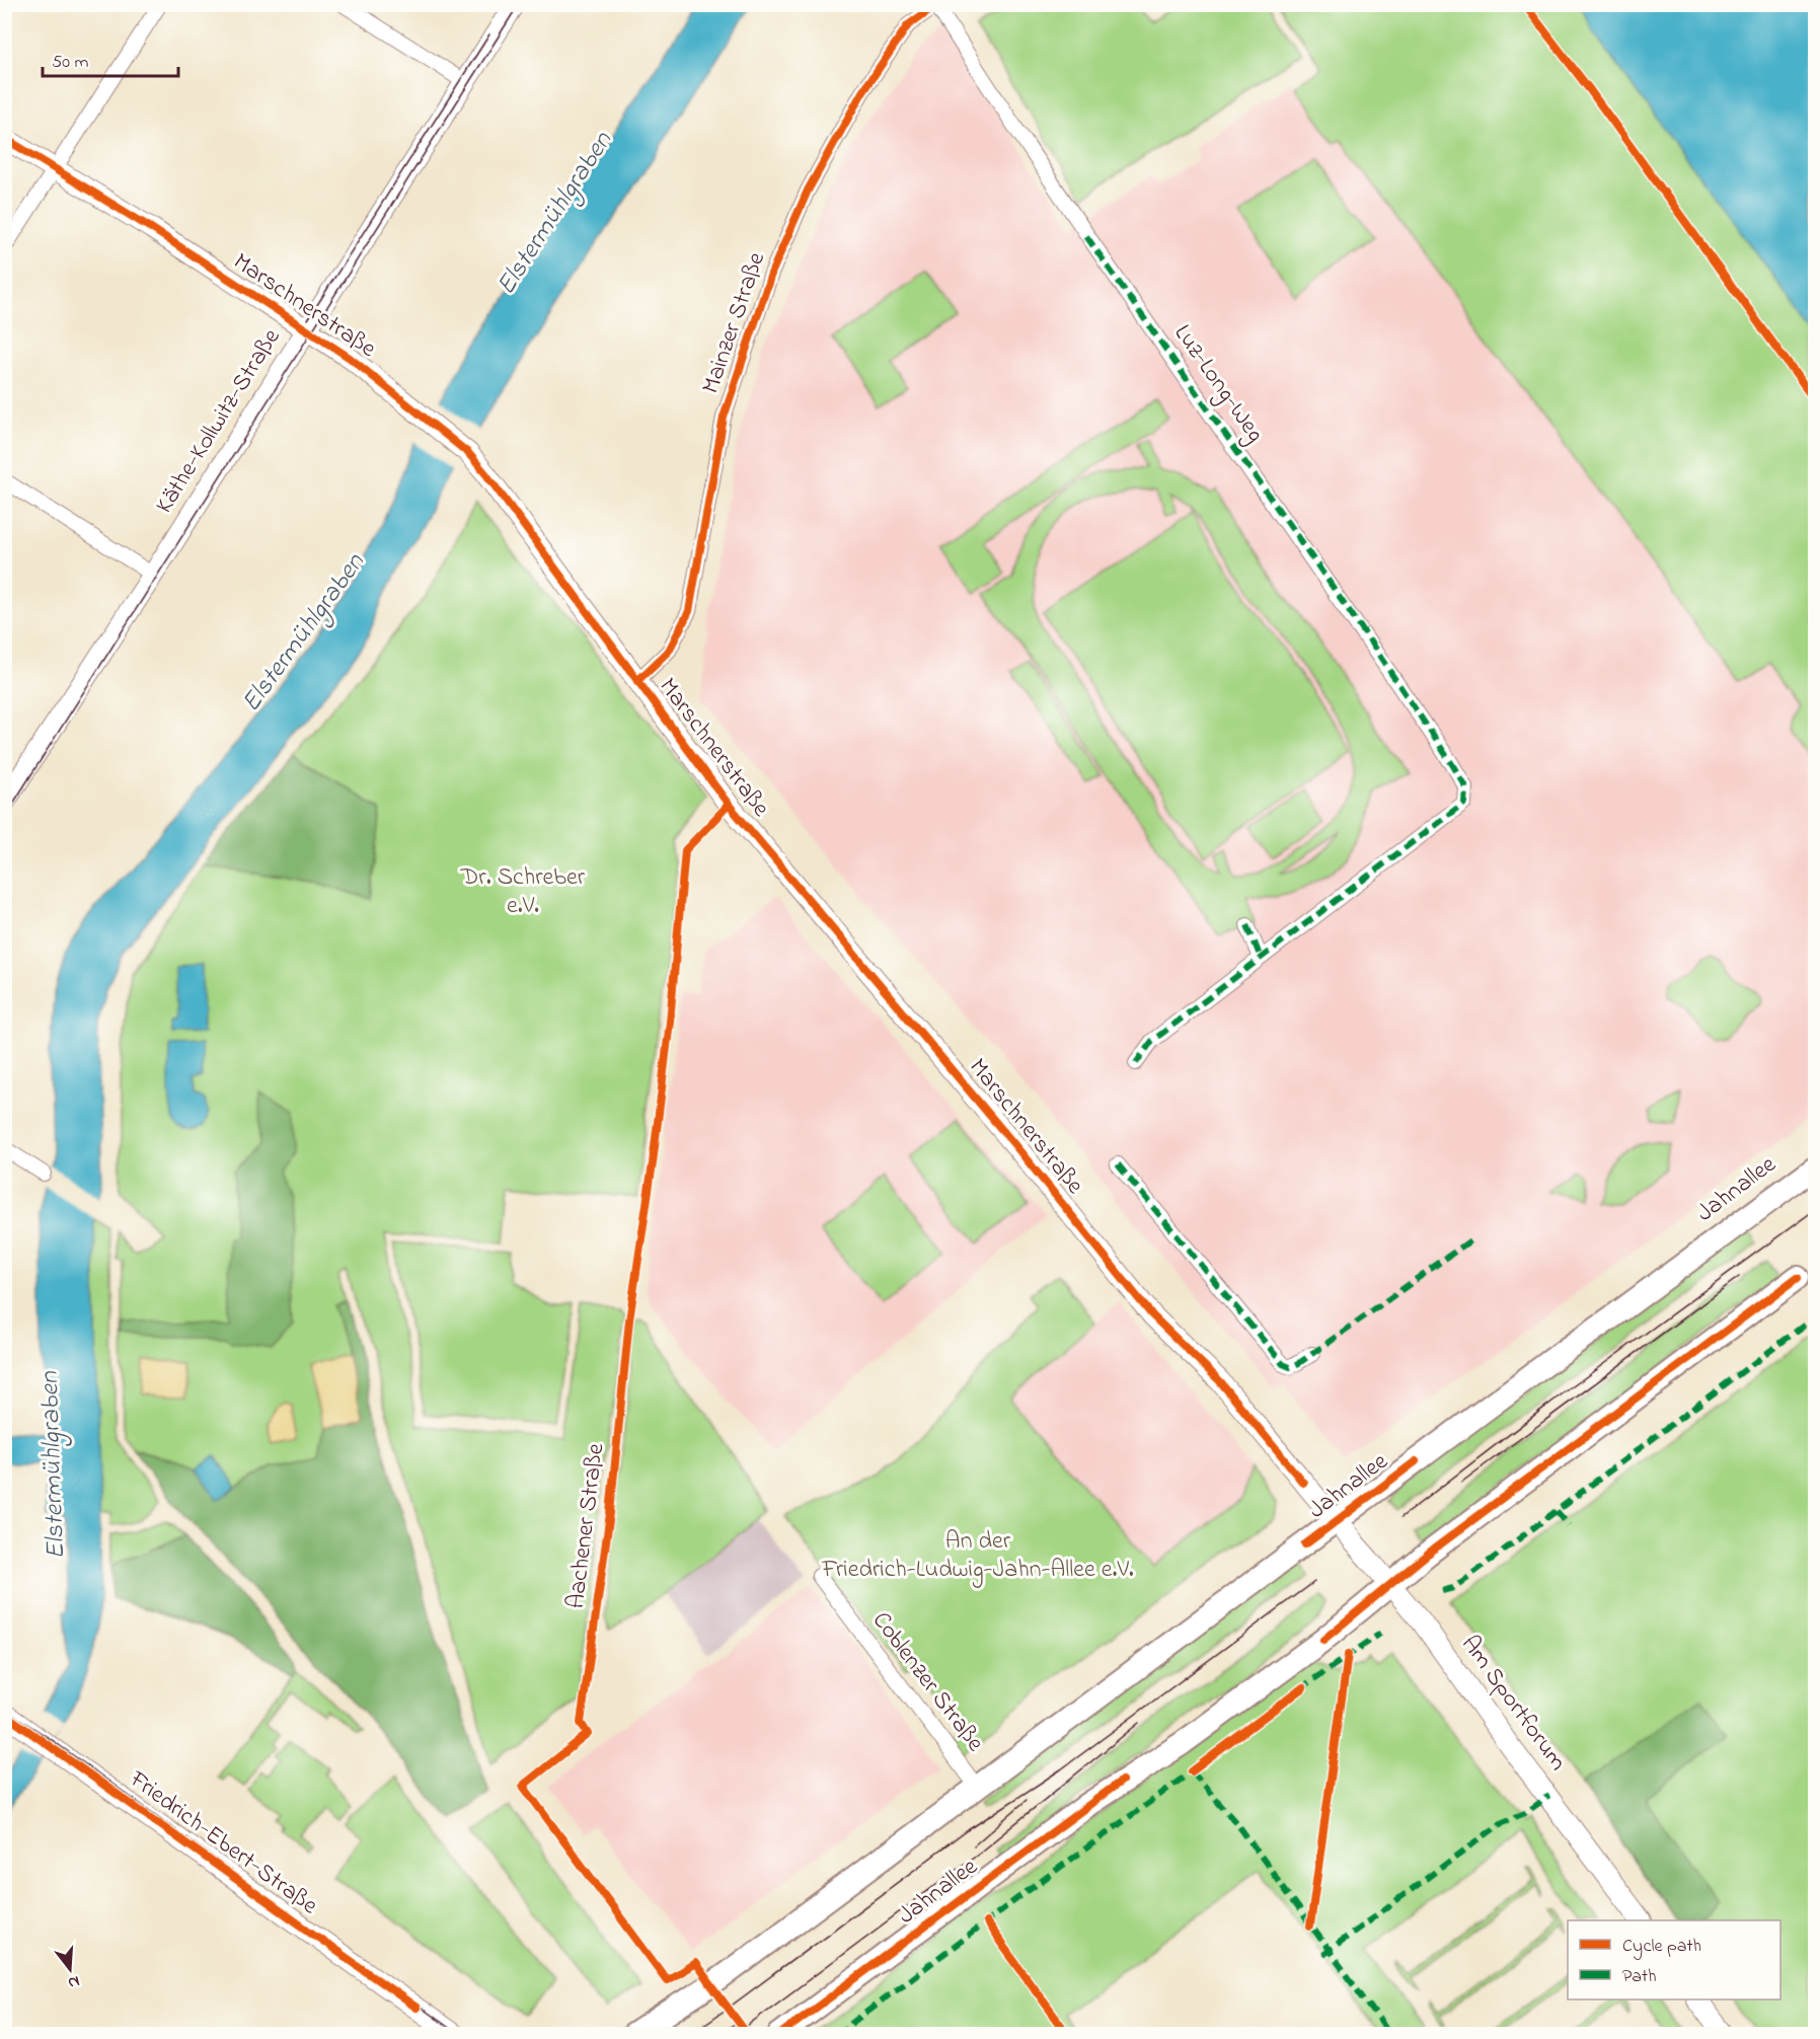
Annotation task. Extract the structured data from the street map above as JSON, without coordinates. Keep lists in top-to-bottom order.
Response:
{
  "streets": {
    "main road": [
      "Marschnerstraße",
      "Käthe-Kollwitz-Straße",
      "Jahnallee",
      "Am Sportforum",
      "Friedrich-Ebert-Straße"
    ],
    "street": ["Mainzer Straße", "Luz-Long-Weg", "Coblenzer Straße"],
    "cycle path": ["Aachener Straße"]
  },
  "crossings": [
    ["Marschnerstraße", "Mainzer Straße"],
    ["Marschnerstraße", "Käthe-Kollwitz-Straße"],
    ["Marschnerstraße", "Jahnallee"],
    ["Marschnerstraße", "Am Sportforum"],
    ["Mainzer Straße", "Luz-Long-Weg"],
    ["Jahnallee", "Coblenzer Straße"],
    ["Jahnallee", "Am Sportforum"]
  ],
  "water": ["Elstermühlgraben"],
  "parks": ["Dr. Schreber e.V.", "An der Friedrich-Ludwig-Jahn-Allee e.V."],
  "legend": ["Cycle path", "Path"],
  "scale_bar": "50 m",
  "north": "bottom"
}
